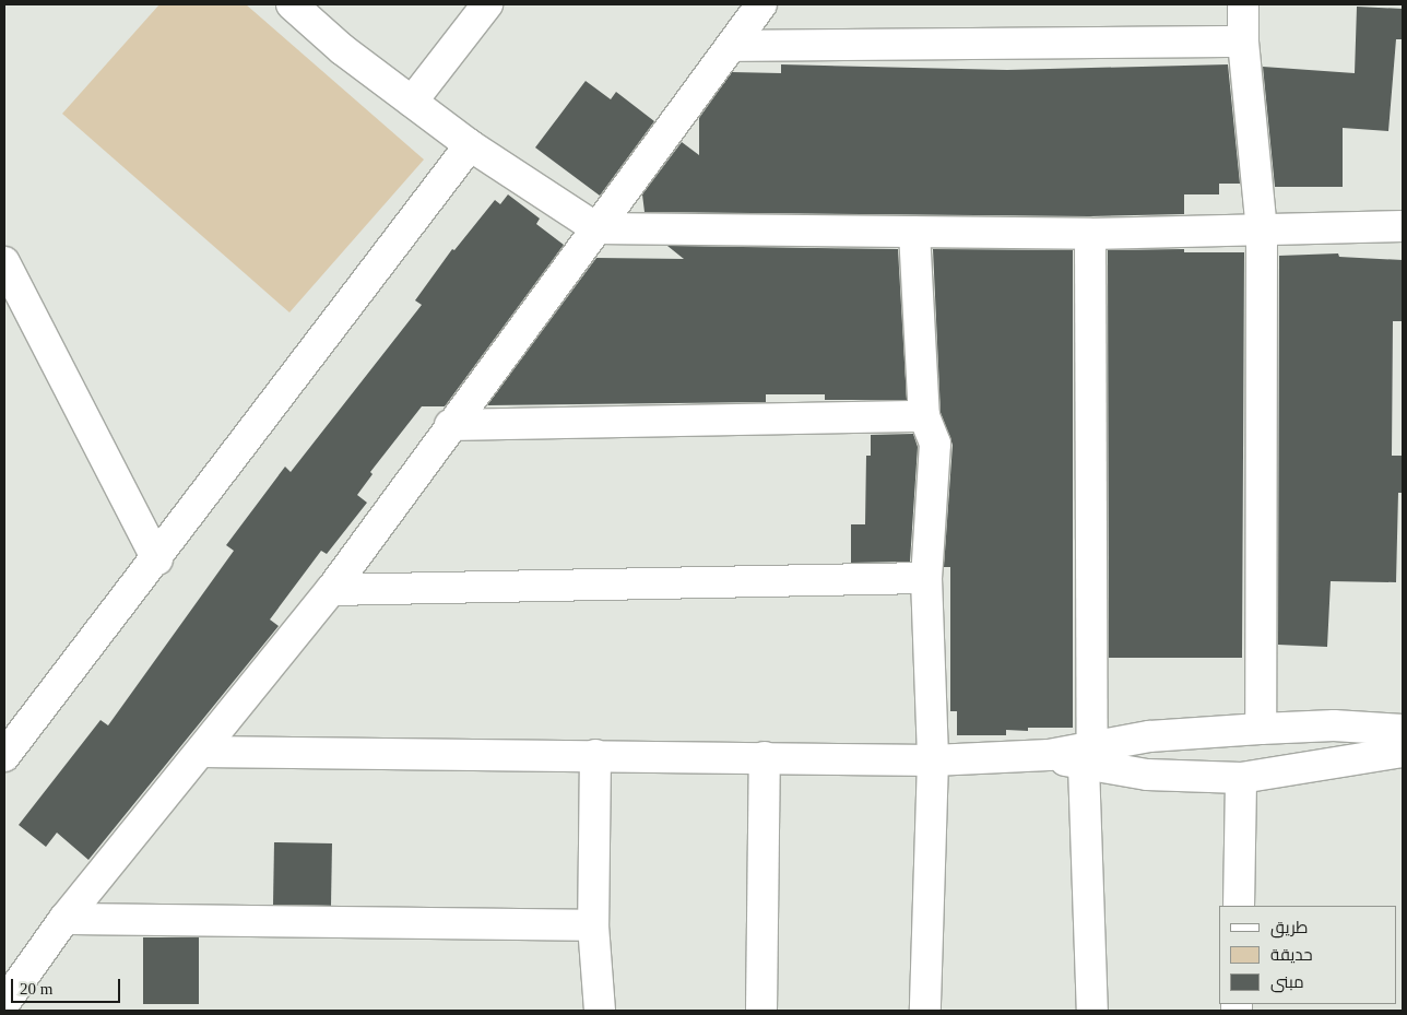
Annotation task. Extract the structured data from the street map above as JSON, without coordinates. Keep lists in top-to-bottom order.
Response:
{
  "legend": ["طريق", "حديقة", "مبنى"],
  "scale_bar": "20 m"
}
